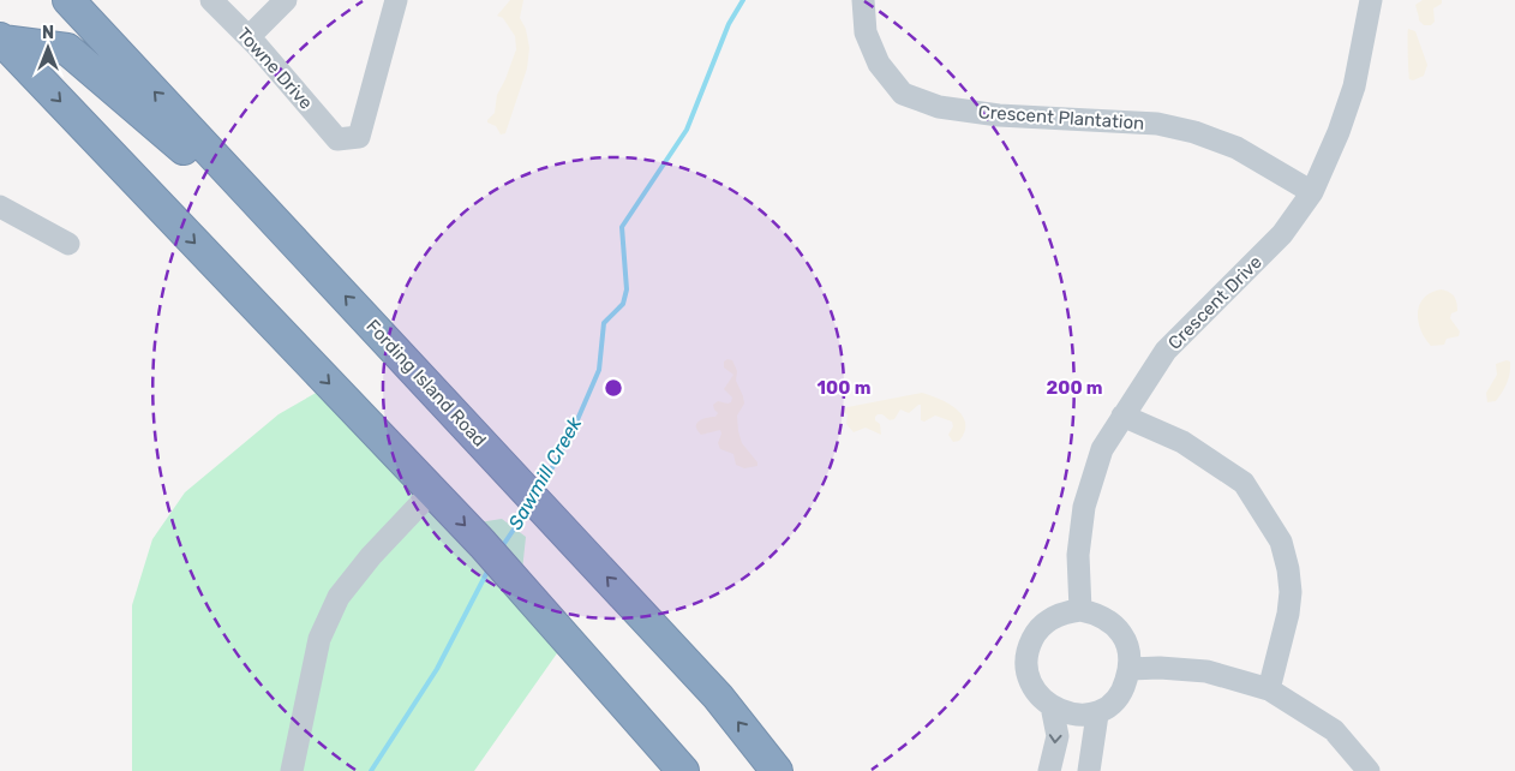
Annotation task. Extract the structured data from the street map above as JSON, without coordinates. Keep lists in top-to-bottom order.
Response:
{
  "streets": {
    "highway": ["Fording Island Road"],
    "street": ["Towne Drive", "Crescent Plantation", "Crescent Drive"]
  },
  "crossings": [
    ["Crescent Plantation", "Crescent Drive"]
  ],
  "water": ["Sawmill Creek"],
  "north": "top",
  "rings": ["100 m", "200 m"]
}
